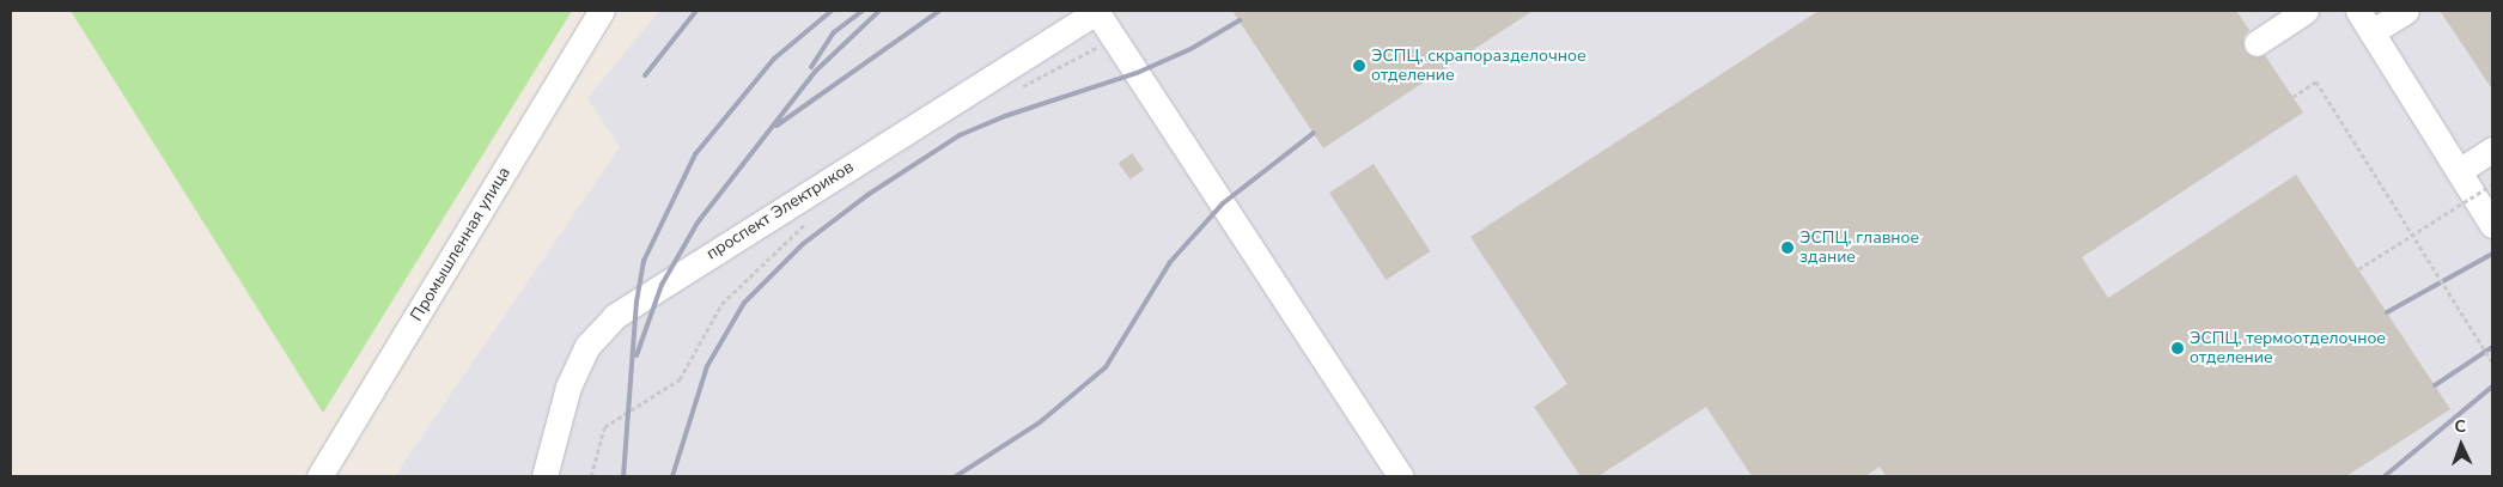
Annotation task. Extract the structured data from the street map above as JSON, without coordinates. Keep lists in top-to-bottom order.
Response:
{
  "streets": {
    "street": ["проспект Электриков", "Промышленная улица"]
  },
  "places": ["ЭСПЦ, скрапоразделочное отделение", "ЭСПЦ, главное здание", "ЭСПЦ, термоотделочное отделение"],
  "north": "top"
}
